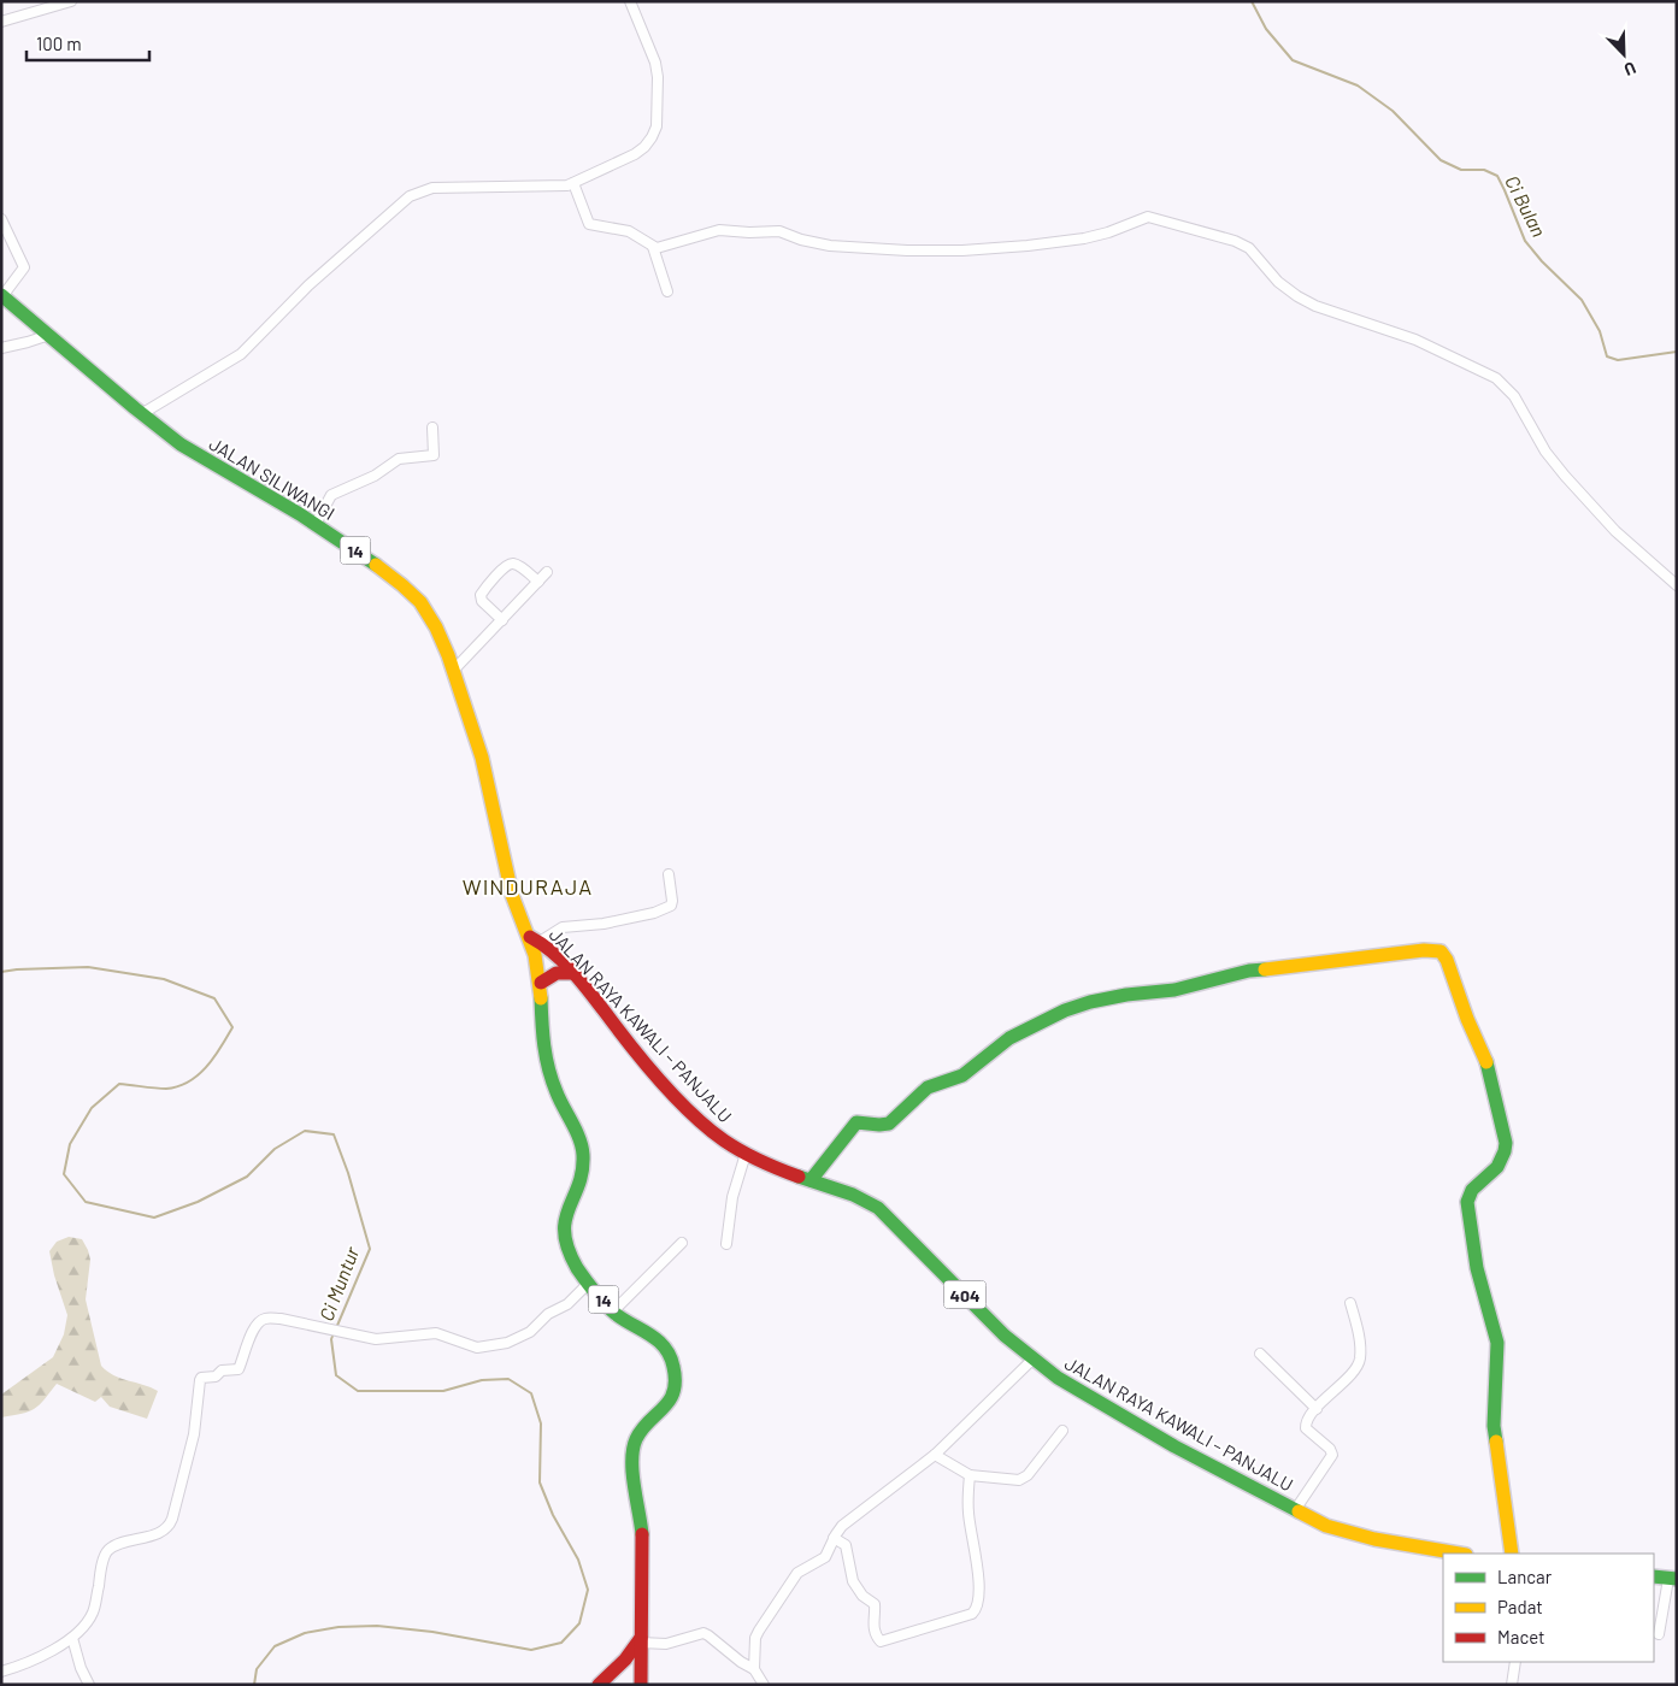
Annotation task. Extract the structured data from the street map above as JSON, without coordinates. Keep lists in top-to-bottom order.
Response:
{
  "streets": {
    "main road": [
      "JALAN SILIWANGI",
      "14",
      "JALAN RAYA KAWALI – PANJALU",
      "404"
    ]
  },
  "crossings": [
    ["JALAN SILIWANGI", "14"],
    ["JALAN SILIWANGI", "JALAN RAYA KAWALI – PANJALU"],
    ["14", "JALAN RAYA KAWALI – PANJALU"]
  ],
  "districts": ["WINDURAJA"],
  "water": ["Ci Bulan", "Ci Muntur"],
  "legend": ["Lancar", "Padat", "Macet"],
  "scale_bar": "100 m",
  "north": "bottom right"
}
